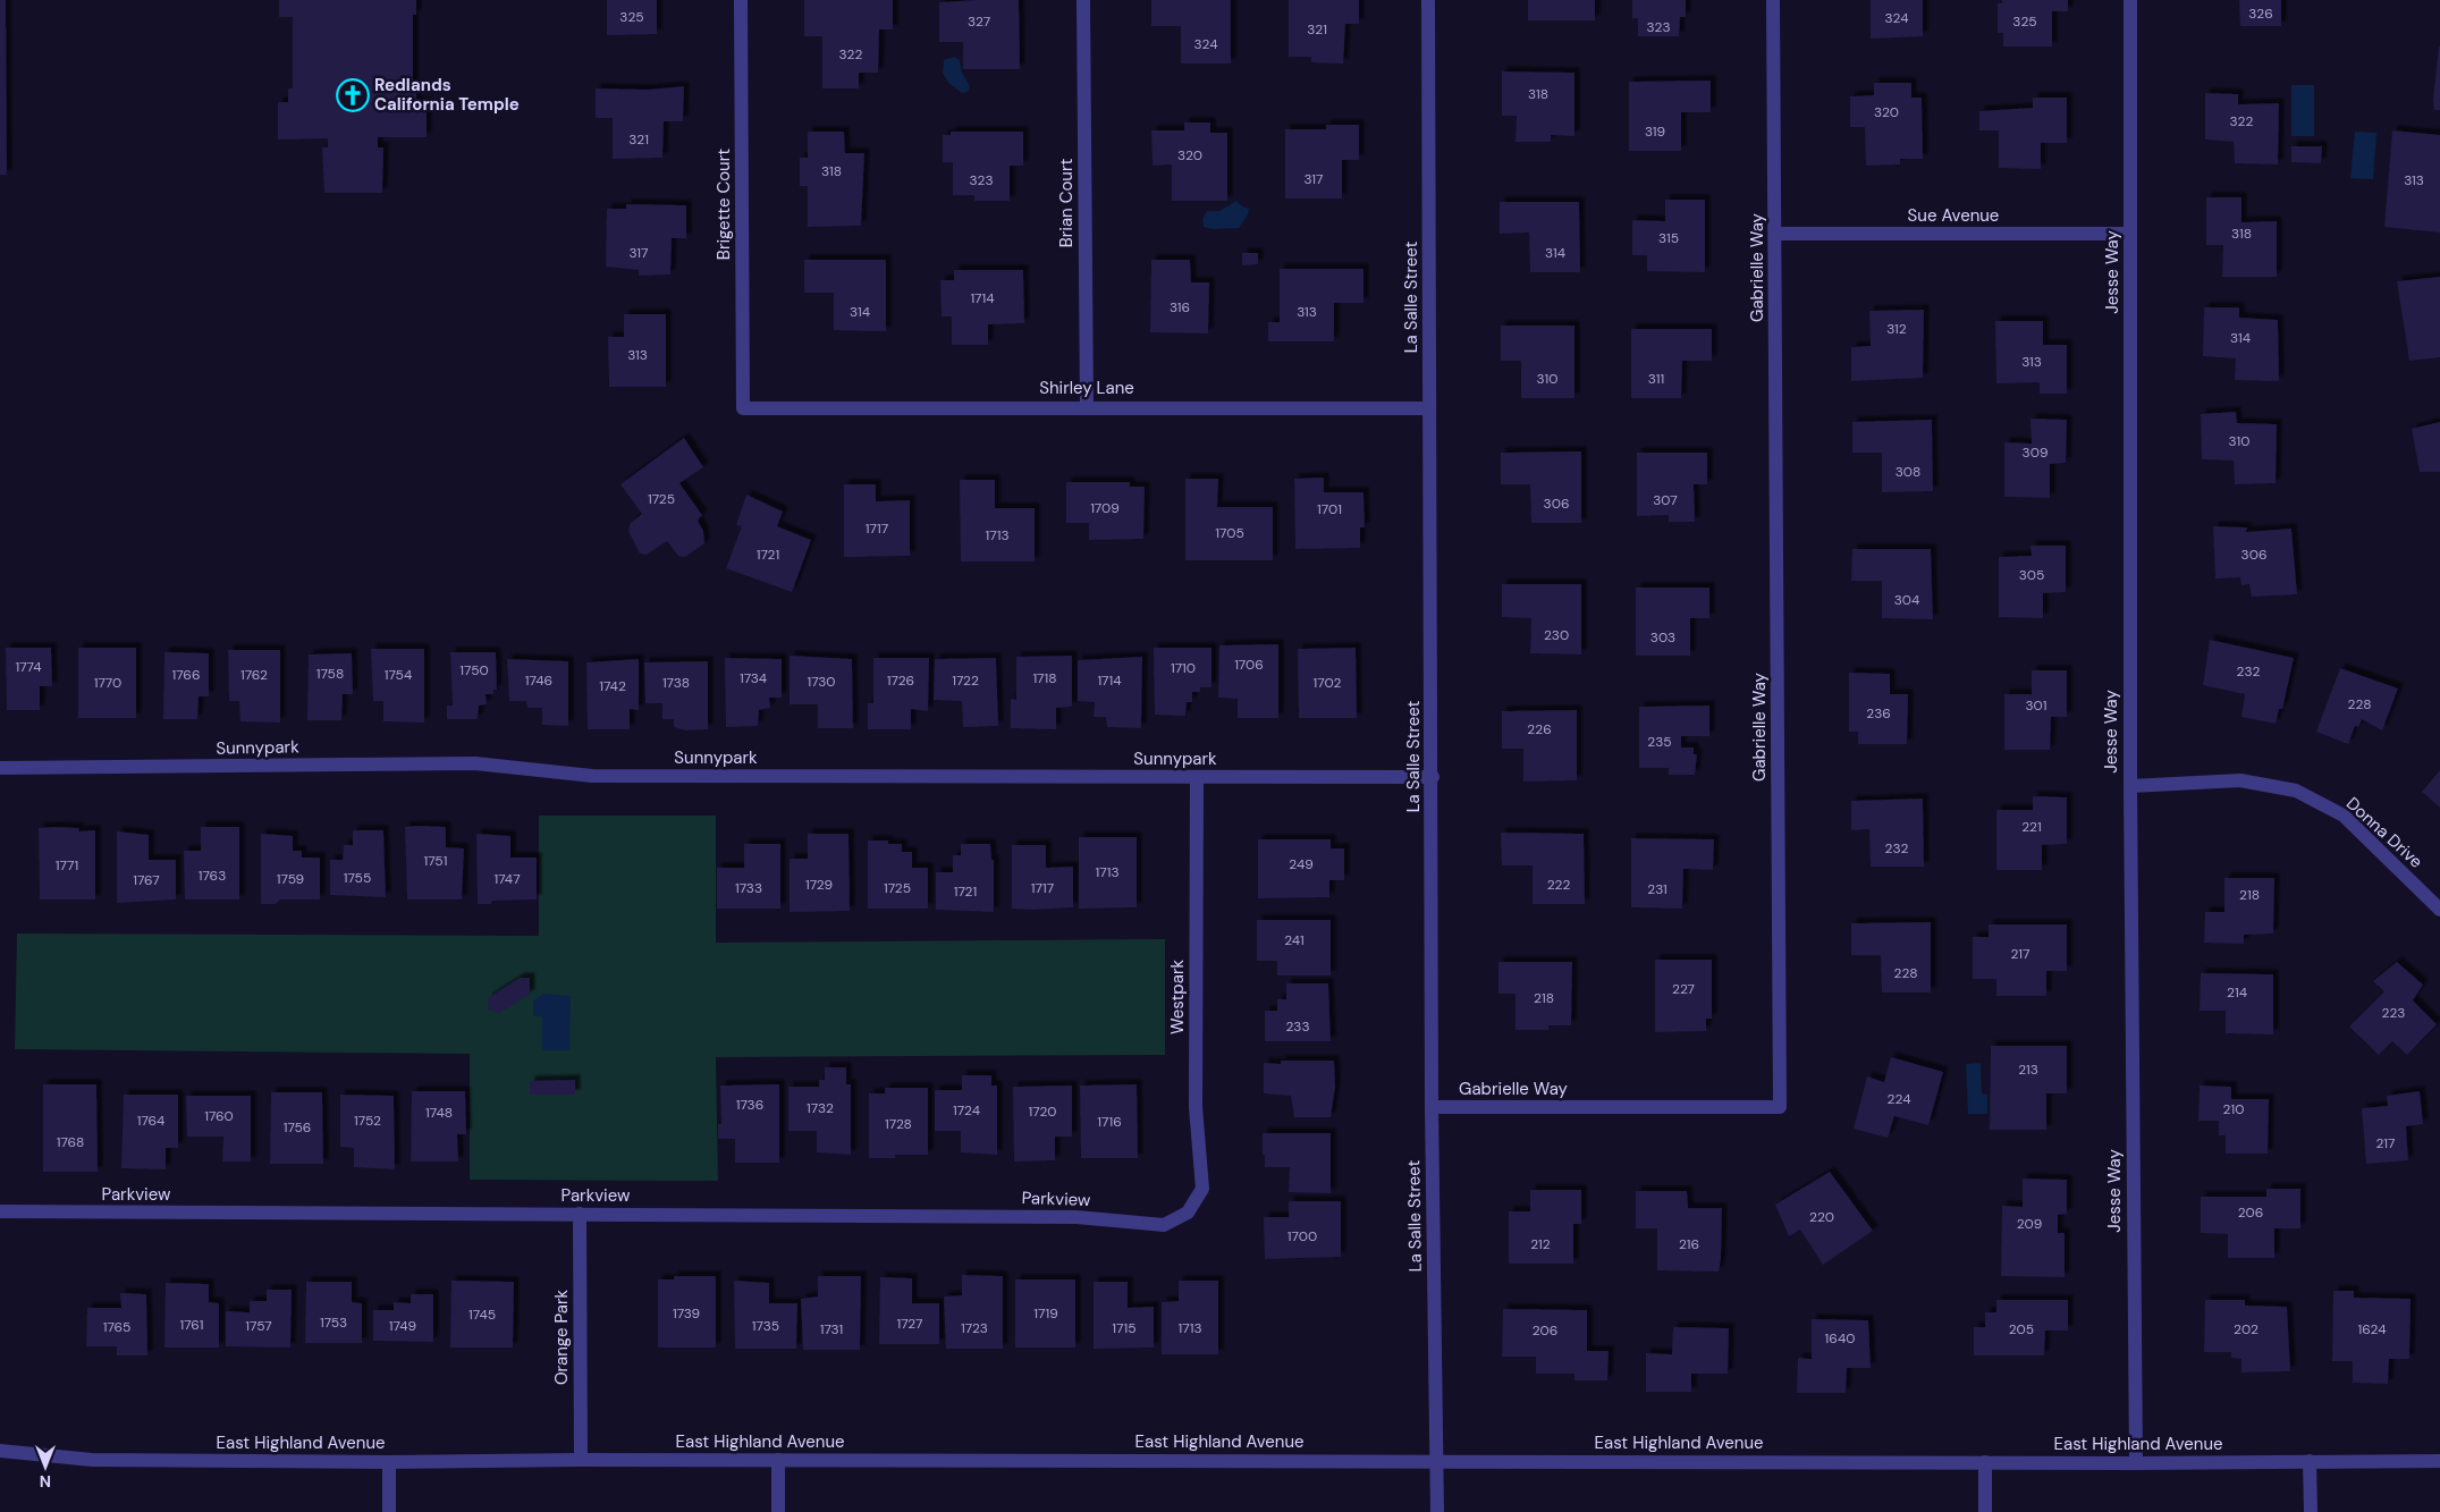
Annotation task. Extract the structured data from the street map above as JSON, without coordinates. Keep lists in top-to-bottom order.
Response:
{
  "streets": {
    "street": [
      "Brian Court",
      "Brigette Court",
      "Sue Avenue",
      "Gabrielle Way",
      "Jesse Way",
      "La Salle Street",
      "Shirley Lane",
      "Sunnypark",
      "Donna Drive",
      "Westpark",
      "Parkview",
      "Orange Park",
      "East Highland Avenue"
    ]
  },
  "crossings": [
    ["Brian Court", "Shirley Lane"],
    ["Brigette Court", "Shirley Lane"],
    ["Sue Avenue", "Gabrielle Way"],
    ["Sue Avenue", "Jesse Way"],
    ["Gabrielle Way", "La Salle Street"],
    ["Jesse Way", "Donna Drive"],
    ["Jesse Way", "East Highland Avenue"],
    ["La Salle Street", "Shirley Lane"],
    ["La Salle Street", "Sunnypark"],
    ["La Salle Street", "East Highland Avenue"],
    ["Sunnypark", "Westpark"],
    ["Westpark", "Parkview"],
    ["Parkview", "Orange Park"],
    ["Orange Park", "East Highland Avenue"]
  ],
  "places": {
    "church": ["Redlands California Temple"]
  },
  "house_numbers": [
    "326",
    "325",
    "324",
    "327",
    "325",
    "323",
    "321",
    "324",
    "322",
    "318",
    "320",
    "322",
    "319",
    "321",
    "320",
    "318",
    "317",
    "323",
    "313",
    "318",
    "315",
    "317",
    "314",
    "1714",
    "316",
    "314",
    "313",
    "312",
    "314",
    "313",
    "313",
    "310",
    "311",
    "310",
    "309",
    "308",
    "1725",
    "307",
    "306",
    "1709",
    "1701",
    "1717",
    "1705",
    "1713",
    "1721",
    "306",
    "305",
    "304",
    "230",
    "303",
    "1706",
    "1774",
    "1710",
    "1750",
    "232",
    "1758",
    "1766",
    "1762",
    "1754",
    "1734",
    "1718",
    "1746",
    "1726",
    "1722",
    "1714",
    "1730",
    "1770",
    "1738",
    "1702",
    "1742",
    "228",
    "301",
    "236",
    "226",
    "235",
    "221",
    "232",
    "1751",
    "249",
    "1771",
    "1713",
    "1763",
    "1755",
    "1759",
    "1747",
    "1767",
    "1729",
    "222",
    "1733",
    "1725",
    "1717",
    "231",
    "1721",
    "218",
    "241",
    "217",
    "228",
    "227",
    "214",
    "218",
    "223",
    "233",
    "213",
    "224",
    "1736",
    "1732",
    "210",
    "1724",
    "1720",
    "1748",
    "1760",
    "1764",
    "1752",
    "1716",
    "1728",
    "1756",
    "1768",
    "217",
    "206",
    "220",
    "209",
    "1700",
    "212",
    "216",
    "1739",
    "1719",
    "1745",
    "1753",
    "1727",
    "1761",
    "1757",
    "1749",
    "1735",
    "1765",
    "1723",
    "1715",
    "1713",
    "1731",
    "205",
    "202",
    "1624",
    "206",
    "1640"
  ],
  "north": "bottom"
}
